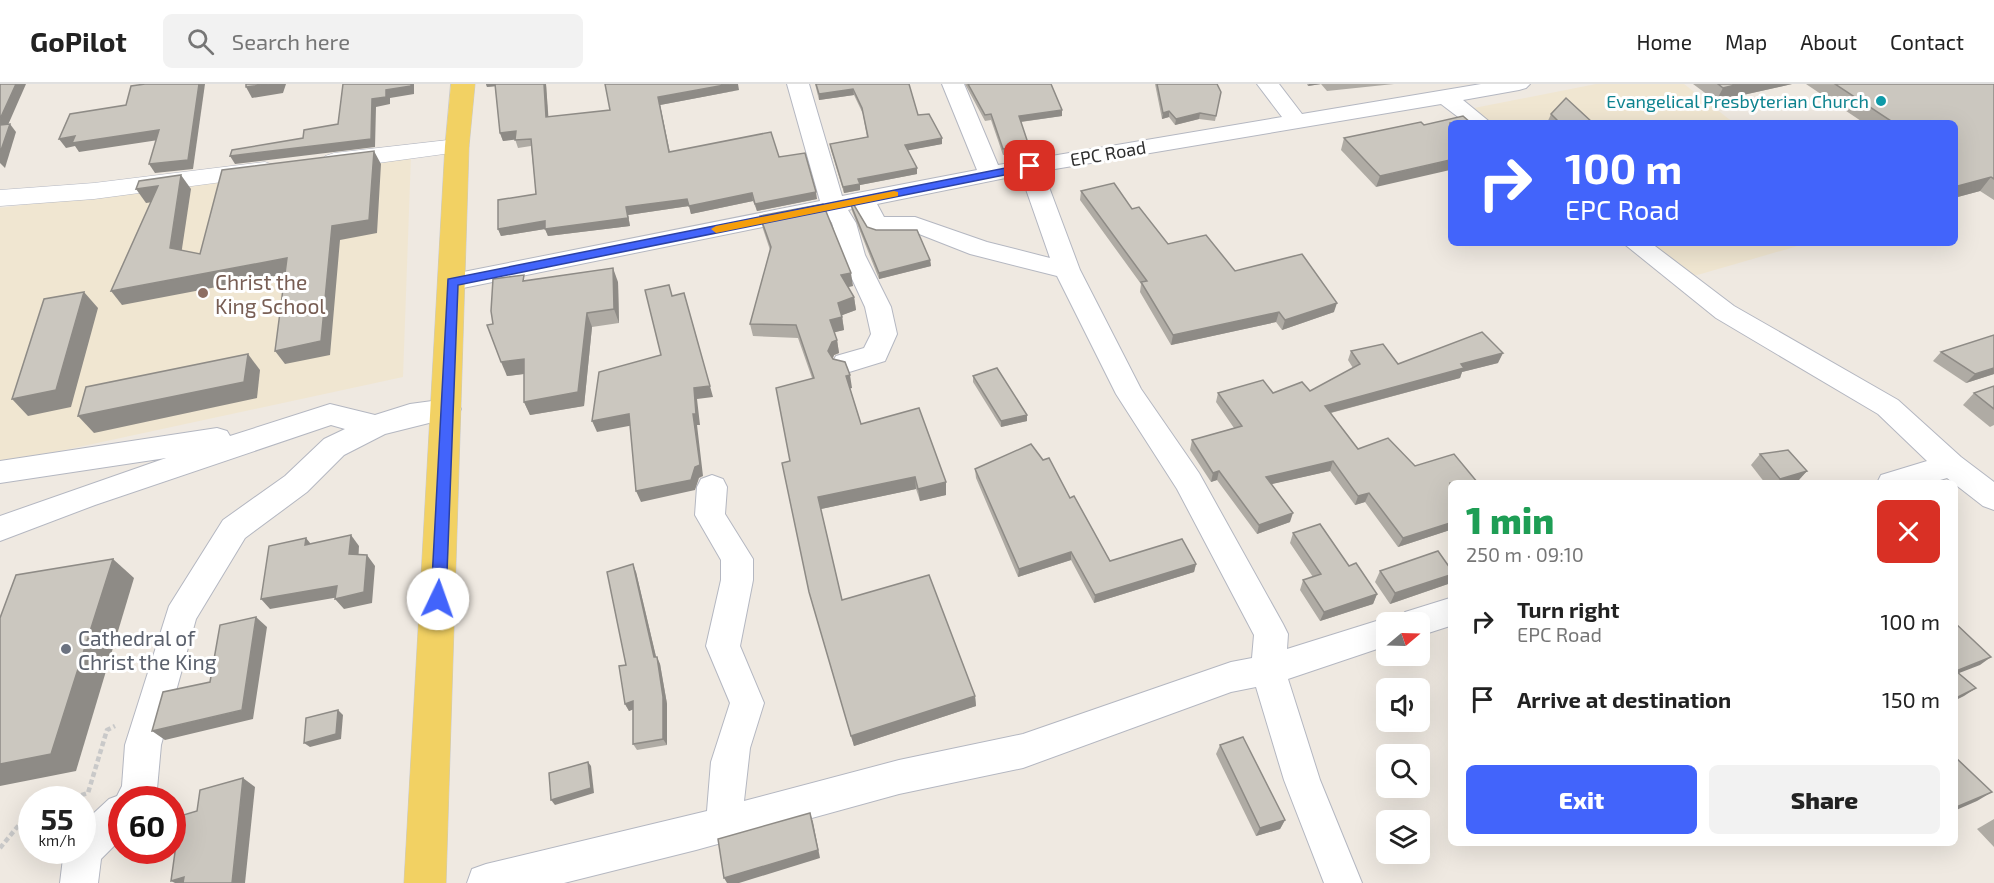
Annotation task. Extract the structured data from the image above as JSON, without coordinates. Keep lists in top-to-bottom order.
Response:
{
  "streets": {
    "street": ["EPC Road"]
  },
  "places": ["Evangelical Presbyterian Church", "Christ the King School", "Cathedral of Christ the King"],
  "north": "right",
  "page": {
    "header": "GoPilot",
    "search": "Search here",
    "nav": [
      "Home",
      "Map",
      "About",
      "Contact"
    ],
    "turn": ["100 m", "EPC Road"],
    "heading": ["1 min", "250 m · 09:10"],
    "list": [
      {
        "name": "Turn right",
        "note": "EPC Road",
        "value": "100 m"
      },
      {
        "name": "Arrive at destination",
        "value": "150 m"
      }
    ],
    "buttons": ["Exit", "Share"],
    "speed": "55 km/h",
    "limit": "60"
  }
}
